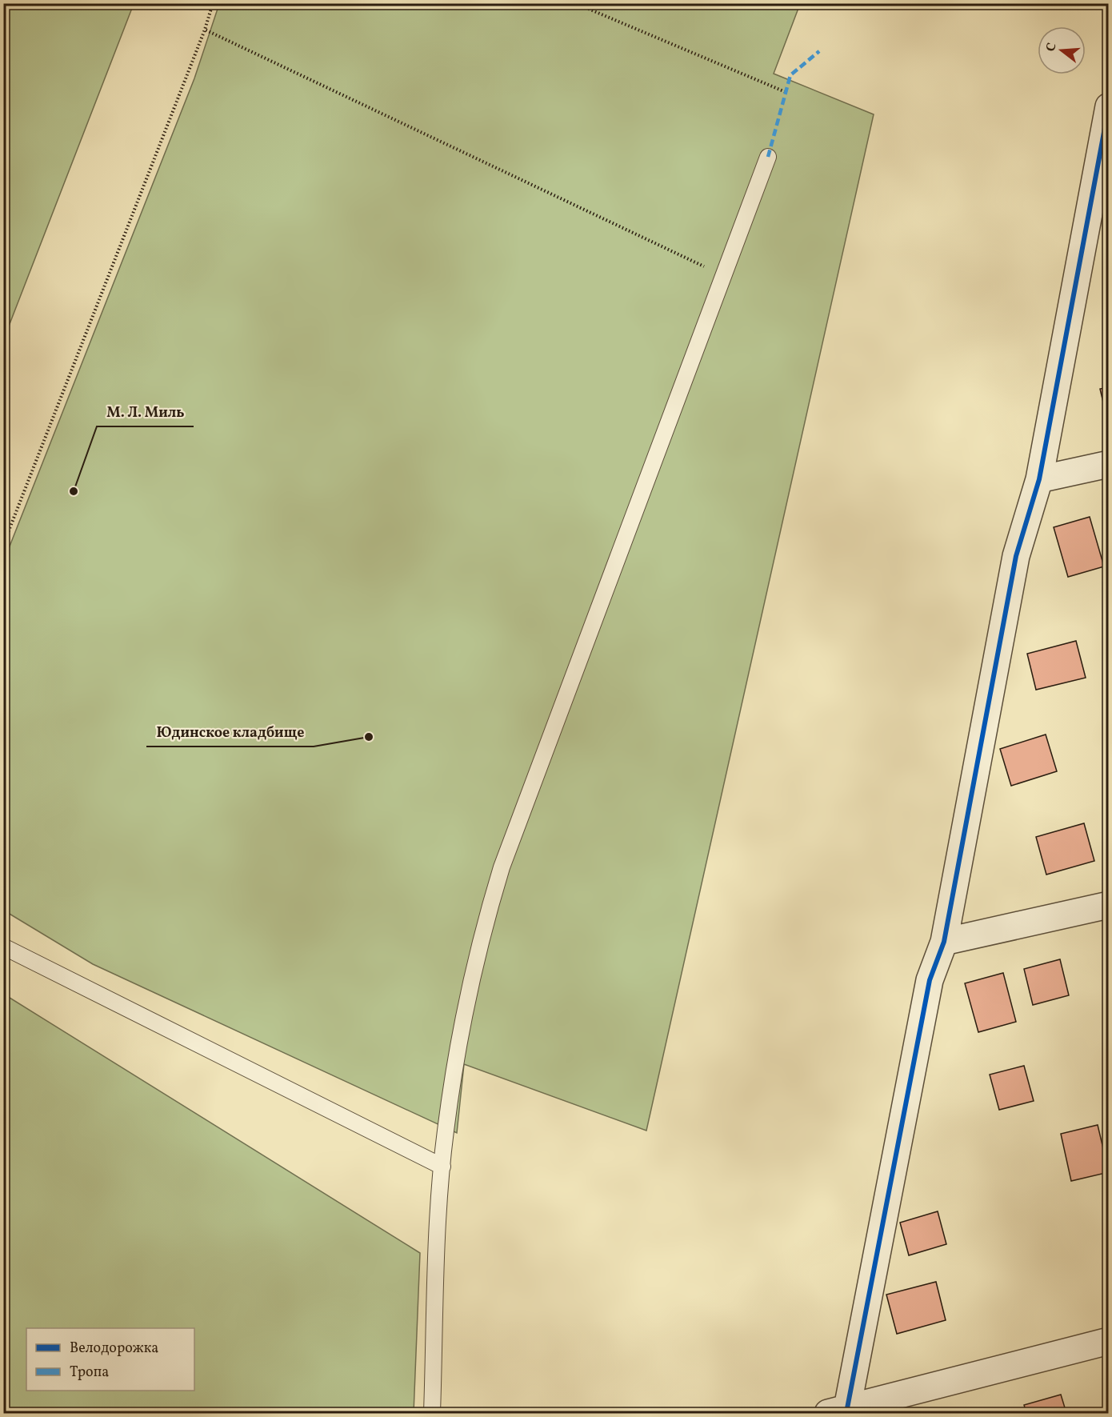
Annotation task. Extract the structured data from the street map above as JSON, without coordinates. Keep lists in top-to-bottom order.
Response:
{
  "places": ["М. Л. Миль", "Юдинское кладбище"],
  "legend": ["Велодорожка", "Тропа"],
  "north": "left"
}
